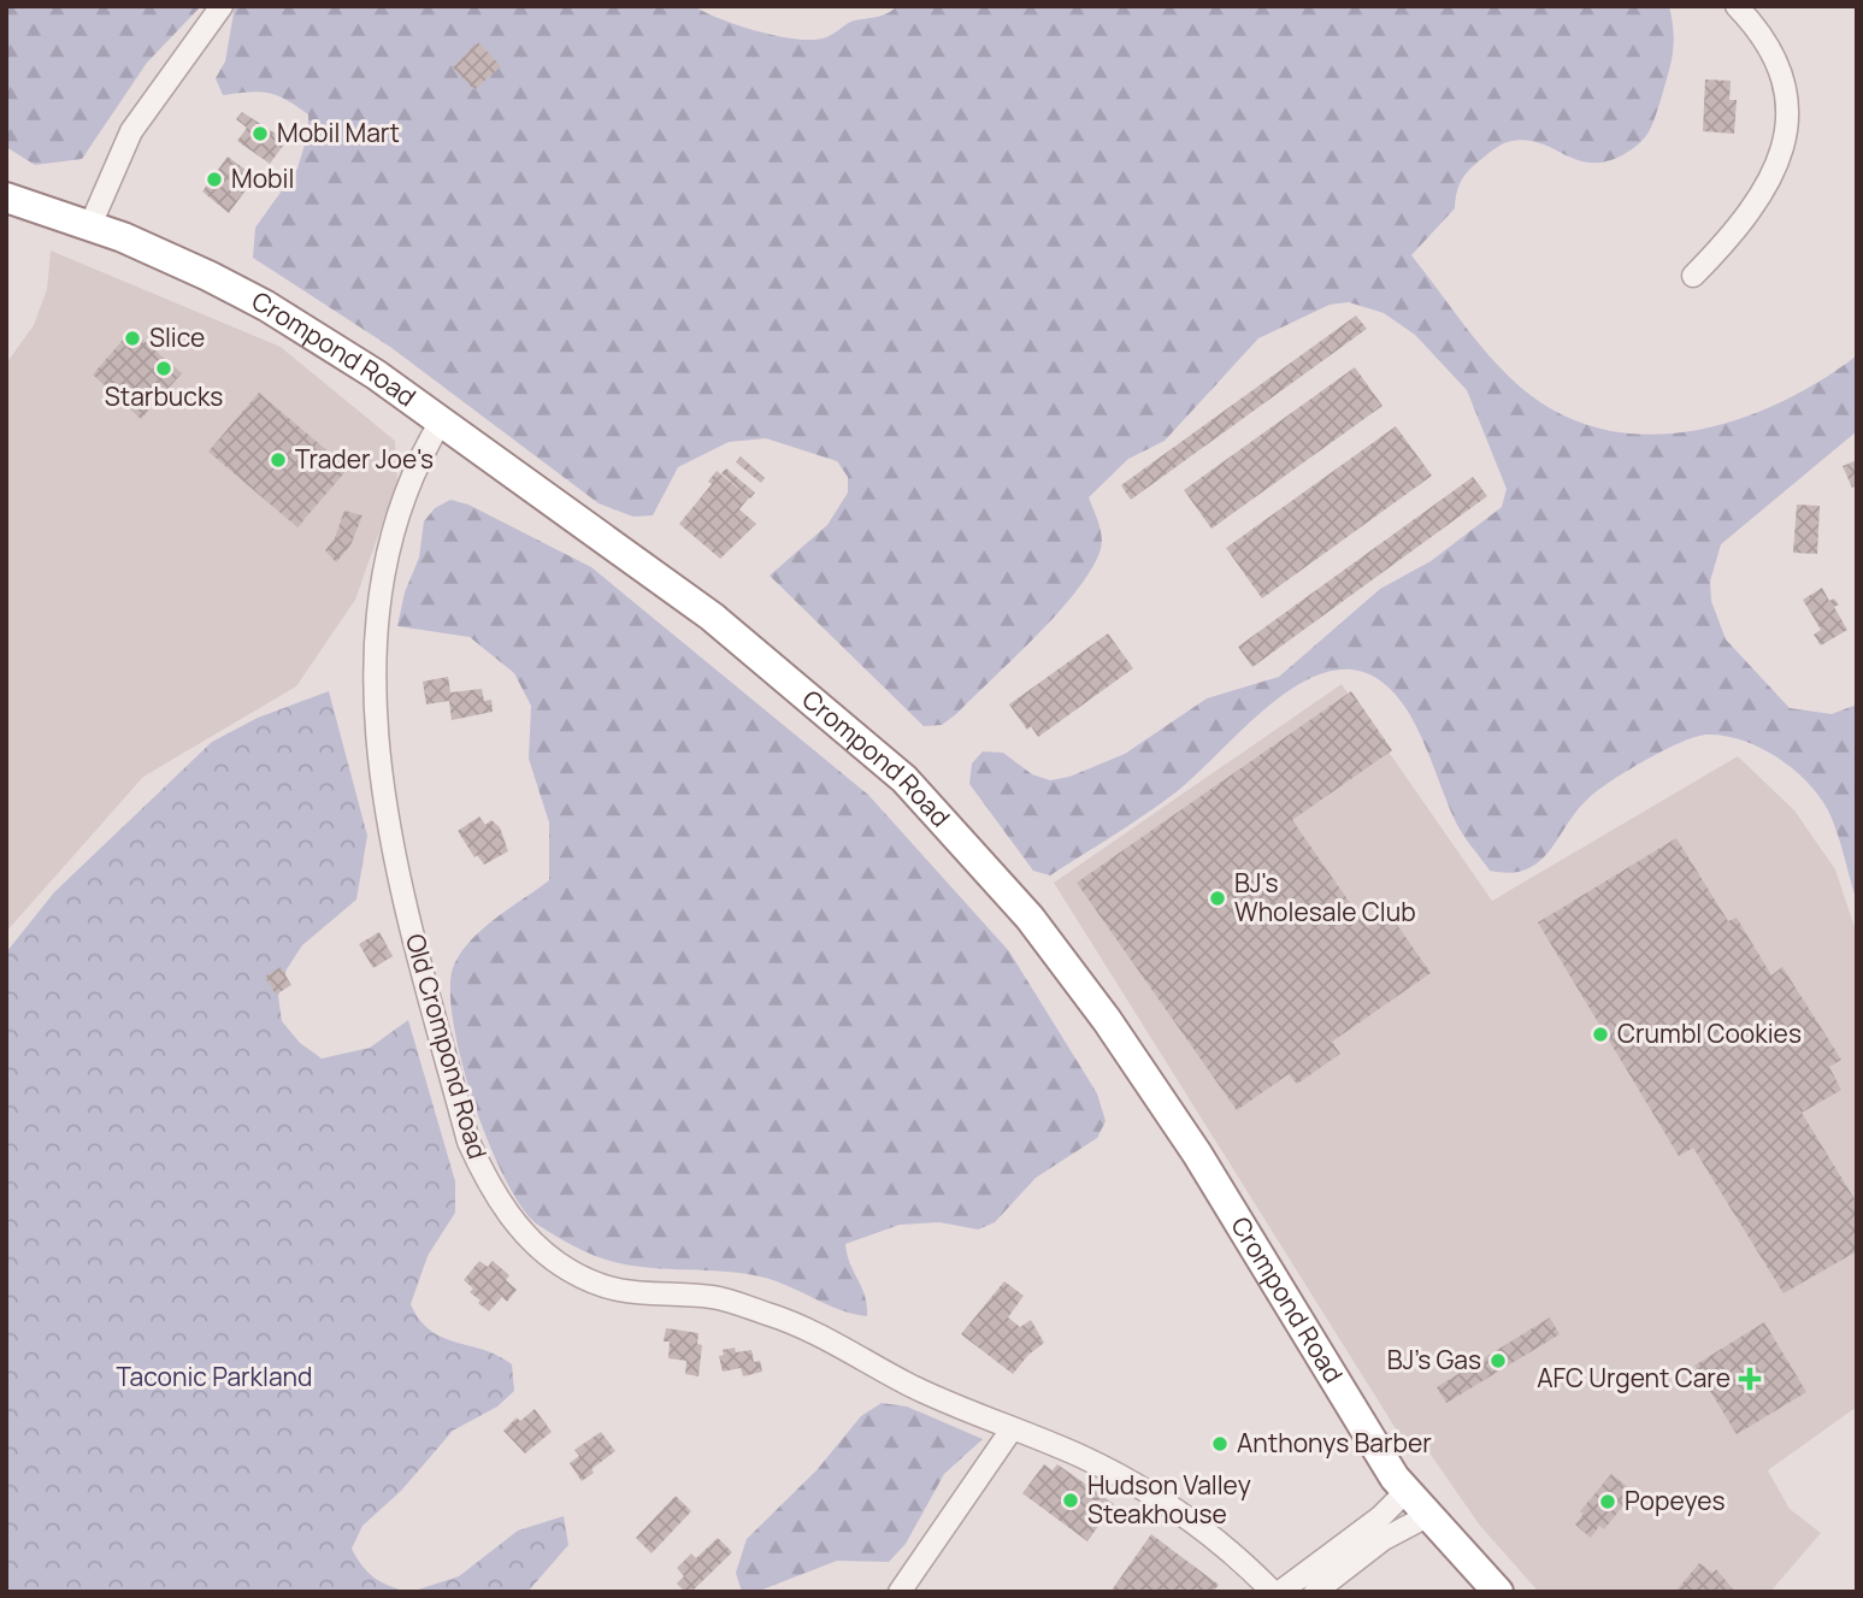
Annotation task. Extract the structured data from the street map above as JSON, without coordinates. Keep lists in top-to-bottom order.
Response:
{
  "streets": {
    "highway": ["Crompond Road"],
    "street": ["Old Crompond Road"]
  },
  "crossings": [
    ["Crompond Road", "Old Crompond Road"]
  ],
  "parks": ["Taconic Parkland"],
  "places": {
    "other": [
      "Mobil Mart",
      "Mobil",
      "Slice",
      "Starbucks",
      "Trader Joe's",
      "BJ's Wholesale Club",
      "Crumbl Cookies",
      "BJ's Gas",
      "Anthonys Barber",
      "Hudson Valley Steakhouse",
      "Popeyes"
    ],
    "health": ["AFC Urgent Care"]
  }
}
